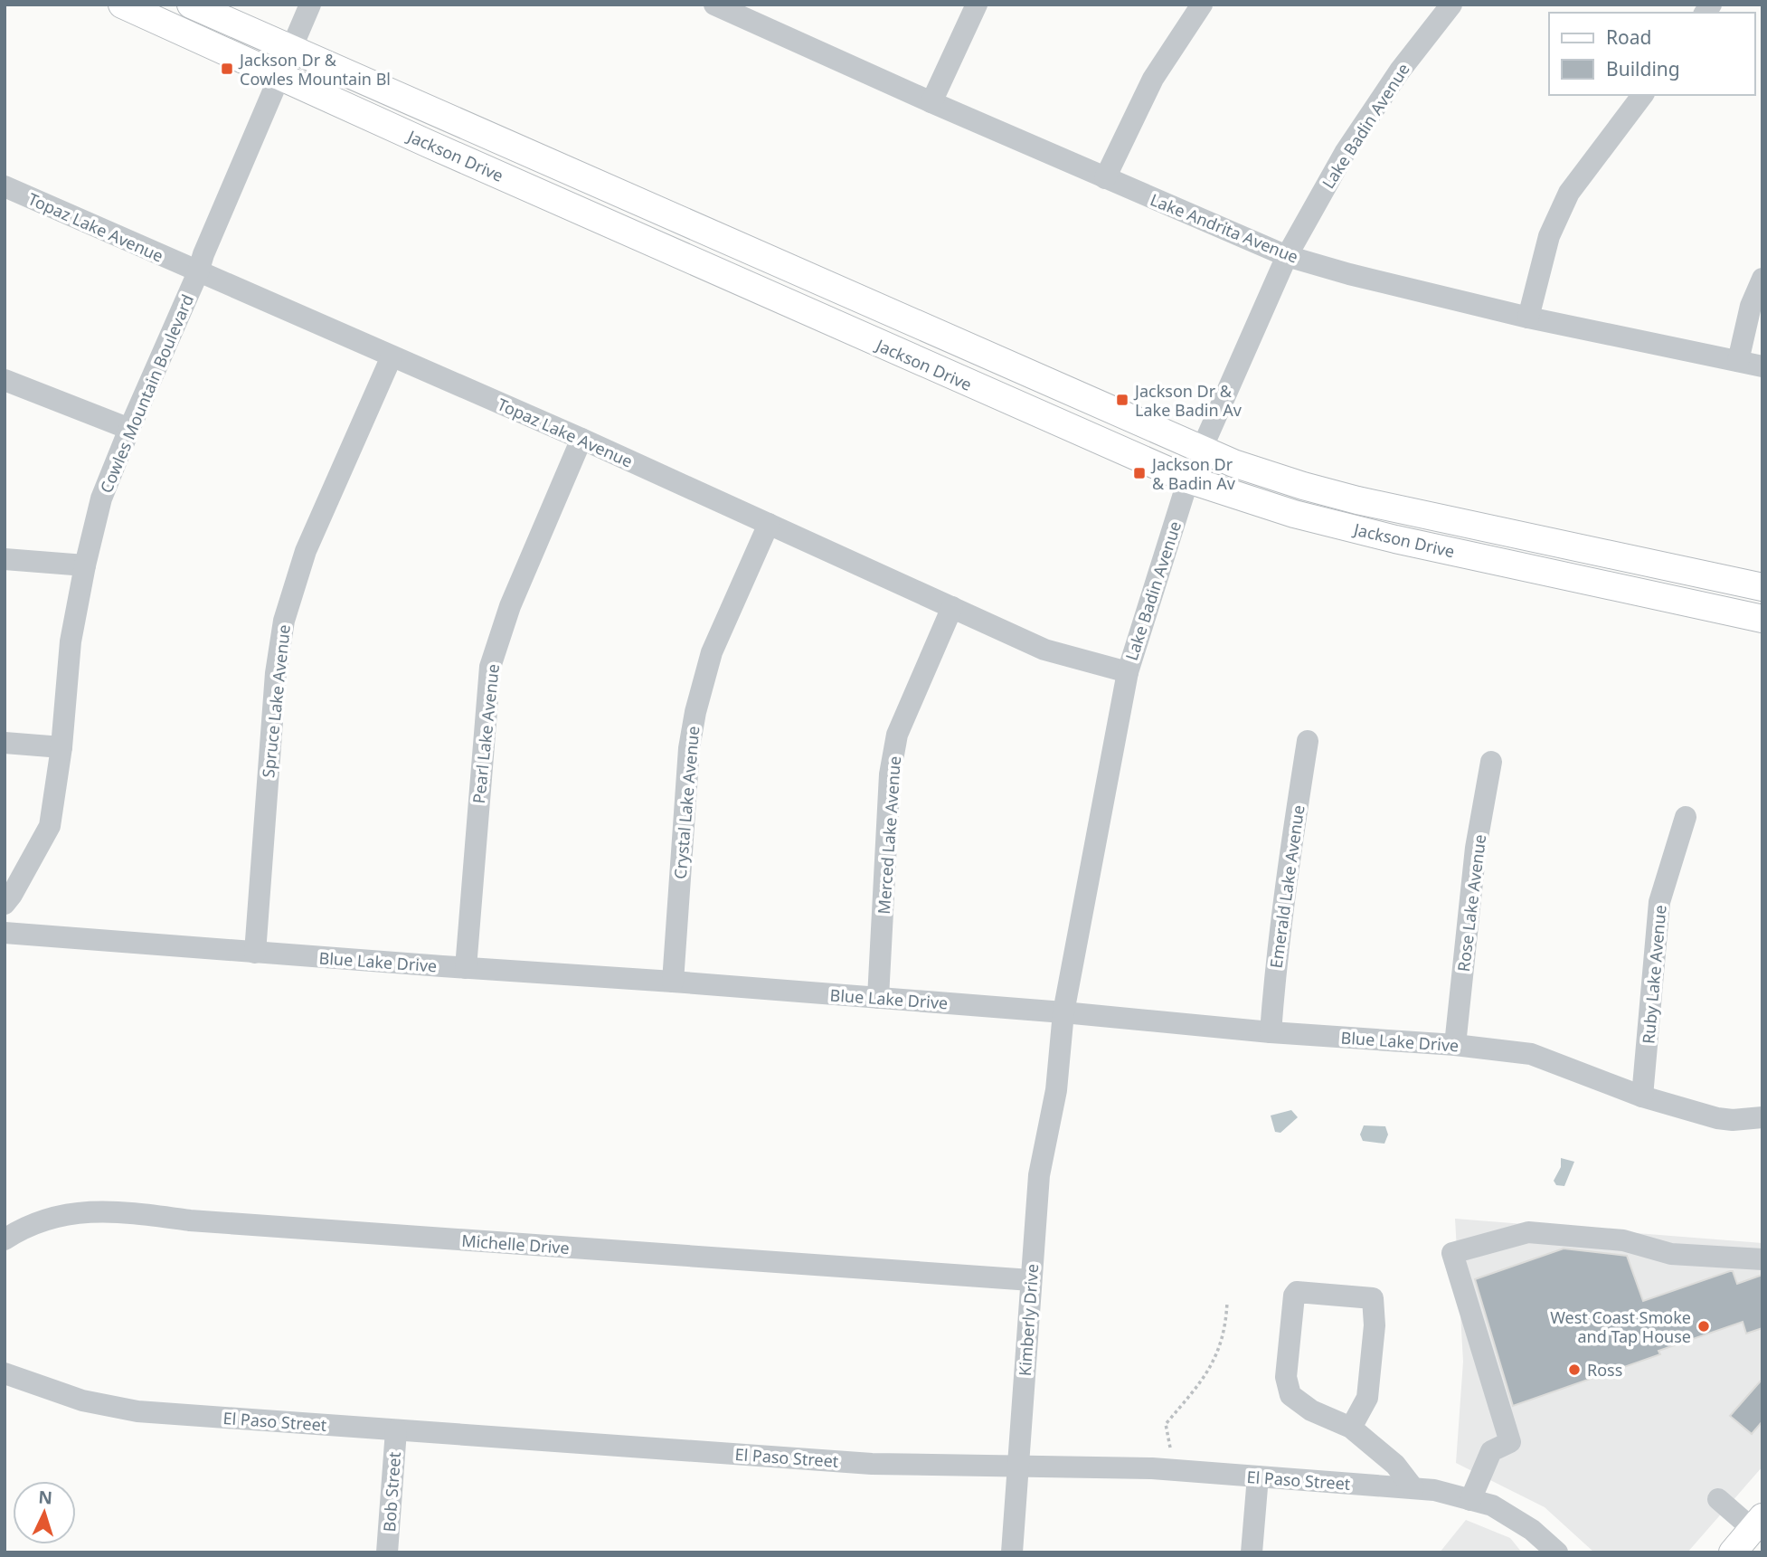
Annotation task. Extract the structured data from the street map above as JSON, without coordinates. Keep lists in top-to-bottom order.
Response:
{
  "streets": {
    "main road": ["Jackson Drive"],
    "street": [
      "Lake Badin Avenue",
      "Topaz Lake Avenue",
      "Lake Andrita Avenue",
      "Cowles Mountain Boulevard",
      "Spruce Lake Avenue",
      "Pearl Lake Avenue",
      "Crystal Lake Avenue",
      "Merced Lake Avenue",
      "Emerald Lake Avenue",
      "Rose Lake Avenue",
      "Blue Lake Drive",
      "Ruby Lake Avenue",
      "Michelle Drive",
      "Kimberly Drive",
      "El Paso Street",
      "Bob Street"
    ]
  },
  "crossings": [
    ["Lake Badin Avenue", "Jackson Drive"],
    ["Lake Badin Avenue", "Topaz Lake Avenue"],
    ["Lake Badin Avenue", "Lake Andrita Avenue"],
    ["Lake Badin Avenue", "Blue Lake Drive"],
    ["Lake Badin Avenue", "Kimberly Drive"],
    ["Jackson Drive", "Cowles Mountain Boulevard"],
    ["Topaz Lake Avenue", "Cowles Mountain Boulevard"],
    ["Topaz Lake Avenue", "Spruce Lake Avenue"],
    ["Topaz Lake Avenue", "Pearl Lake Avenue"],
    ["Topaz Lake Avenue", "Crystal Lake Avenue"],
    ["Topaz Lake Avenue", "Merced Lake Avenue"],
    ["Spruce Lake Avenue", "Blue Lake Drive"],
    ["Pearl Lake Avenue", "Blue Lake Drive"],
    ["Crystal Lake Avenue", "Blue Lake Drive"],
    ["Merced Lake Avenue", "Blue Lake Drive"],
    ["Emerald Lake Avenue", "Blue Lake Drive"],
    ["Rose Lake Avenue", "Blue Lake Drive"],
    ["Blue Lake Drive", "Ruby Lake Avenue"],
    ["Michelle Drive", "Kimberly Drive"],
    ["Kimberly Drive", "El Paso Street"],
    ["El Paso Street", "Bob Street"]
  ],
  "places": {
    "transit": ["Jackson Dr & Cowles Mountain Bl", "Jackson Dr & Lake Badin Av", "Jackson Dr & Badin Av"],
    "other": ["West Coast Smoke and Tap House", "Ross"]
  },
  "legend": ["Road", "Building"],
  "north": "top"
}
